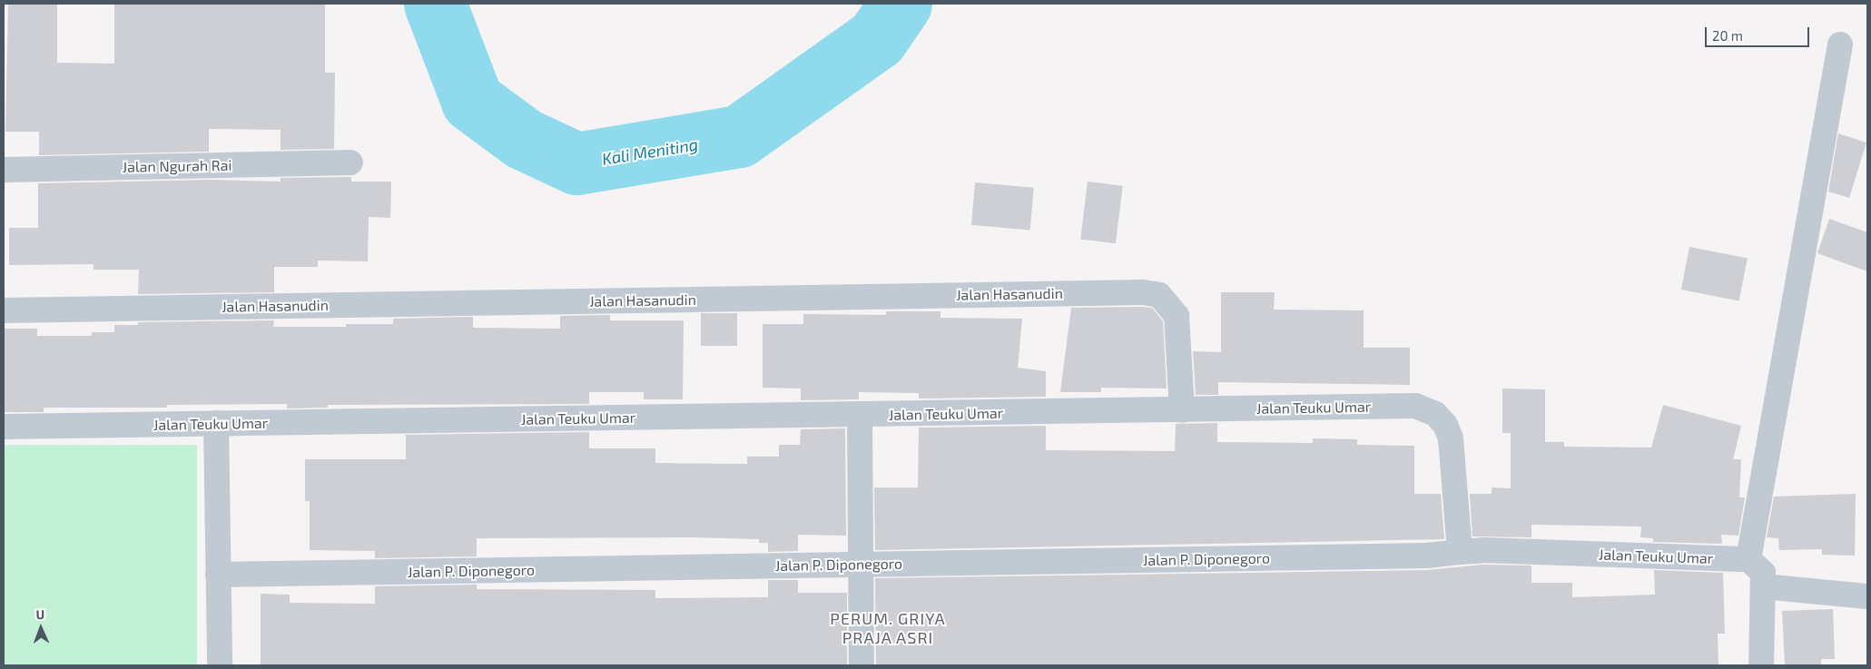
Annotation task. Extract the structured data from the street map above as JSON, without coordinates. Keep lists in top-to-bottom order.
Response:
{
  "streets": {
    "street": [
      "Jalan Ngurah Rai",
      "Jalan Hasanudin",
      "Jalan Teuku Umar",
      "Jalan P. Diponegoro"
    ]
  },
  "crossings": [
    ["Jalan Hasanudin", "Jalan Teuku Umar"],
    ["Jalan Teuku Umar", "Jalan P. Diponegoro"]
  ],
  "districts": ["PERUM. GRIYA PRAJA ASRI"],
  "water": ["Kali Meniting"],
  "scale_bar": "20 m",
  "north": "top"
}
